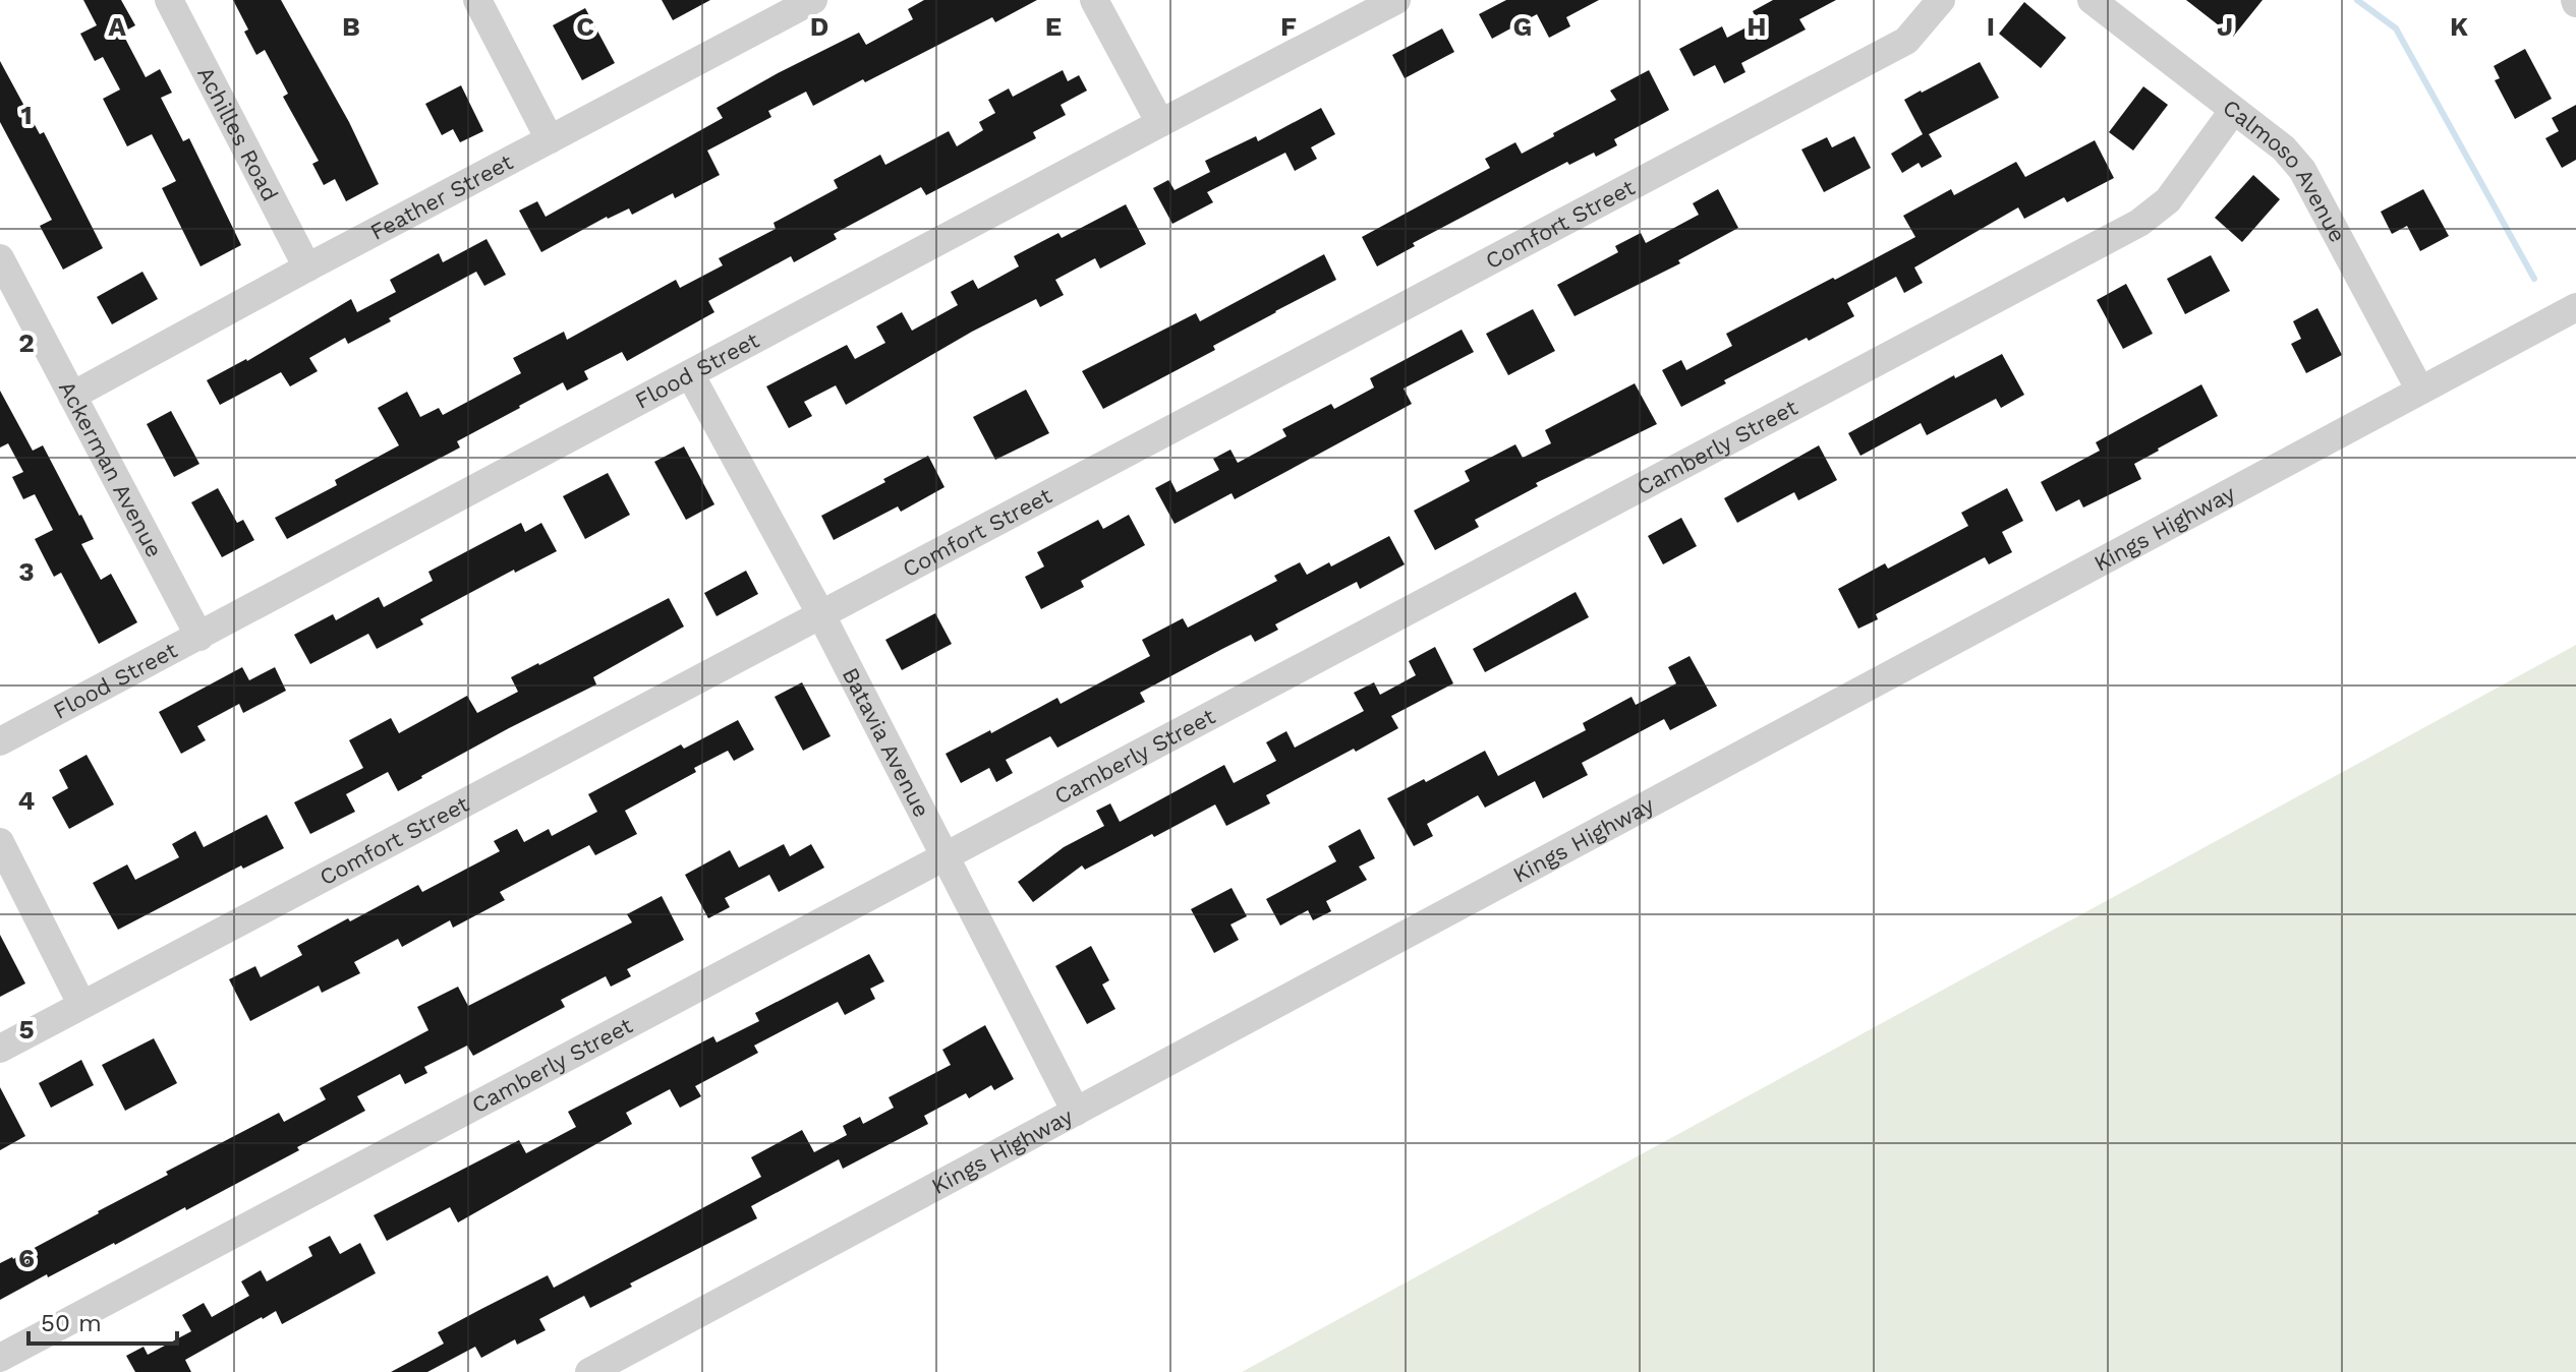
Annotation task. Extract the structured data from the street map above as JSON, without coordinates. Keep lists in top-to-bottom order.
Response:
{
  "streets": {
    "street": [
      "Achilles Road",
      "Calmoso Avenue",
      "Feather Street",
      "Comfort Street",
      "Flood Street",
      "Camberly Street",
      "Ackerman Avenue",
      "Kings Highway",
      "Batavia Avenue"
    ]
  },
  "crossings": [
    ["Achilles Road", "Feather Street"],
    ["Calmoso Avenue", "Camberly Street"],
    ["Calmoso Avenue", "Kings Highway"],
    ["Feather Street", "Ackerman Avenue"],
    ["Comfort Street", "Batavia Avenue"],
    ["Flood Street", "Ackerman Avenue"],
    ["Flood Street", "Batavia Avenue"],
    ["Camberly Street", "Batavia Avenue"],
    ["Kings Highway", "Batavia Avenue"]
  ],
  "scale_bar": "50 m",
  "grid": {
    "columns": [
      "A",
      "B",
      "C",
      "D",
      "E",
      "F",
      "G",
      "H",
      "I",
      "J",
      "K"
    ],
    "rows": [
      "1",
      "2",
      "3",
      "4",
      "5",
      "6"
    ]
  }
}
